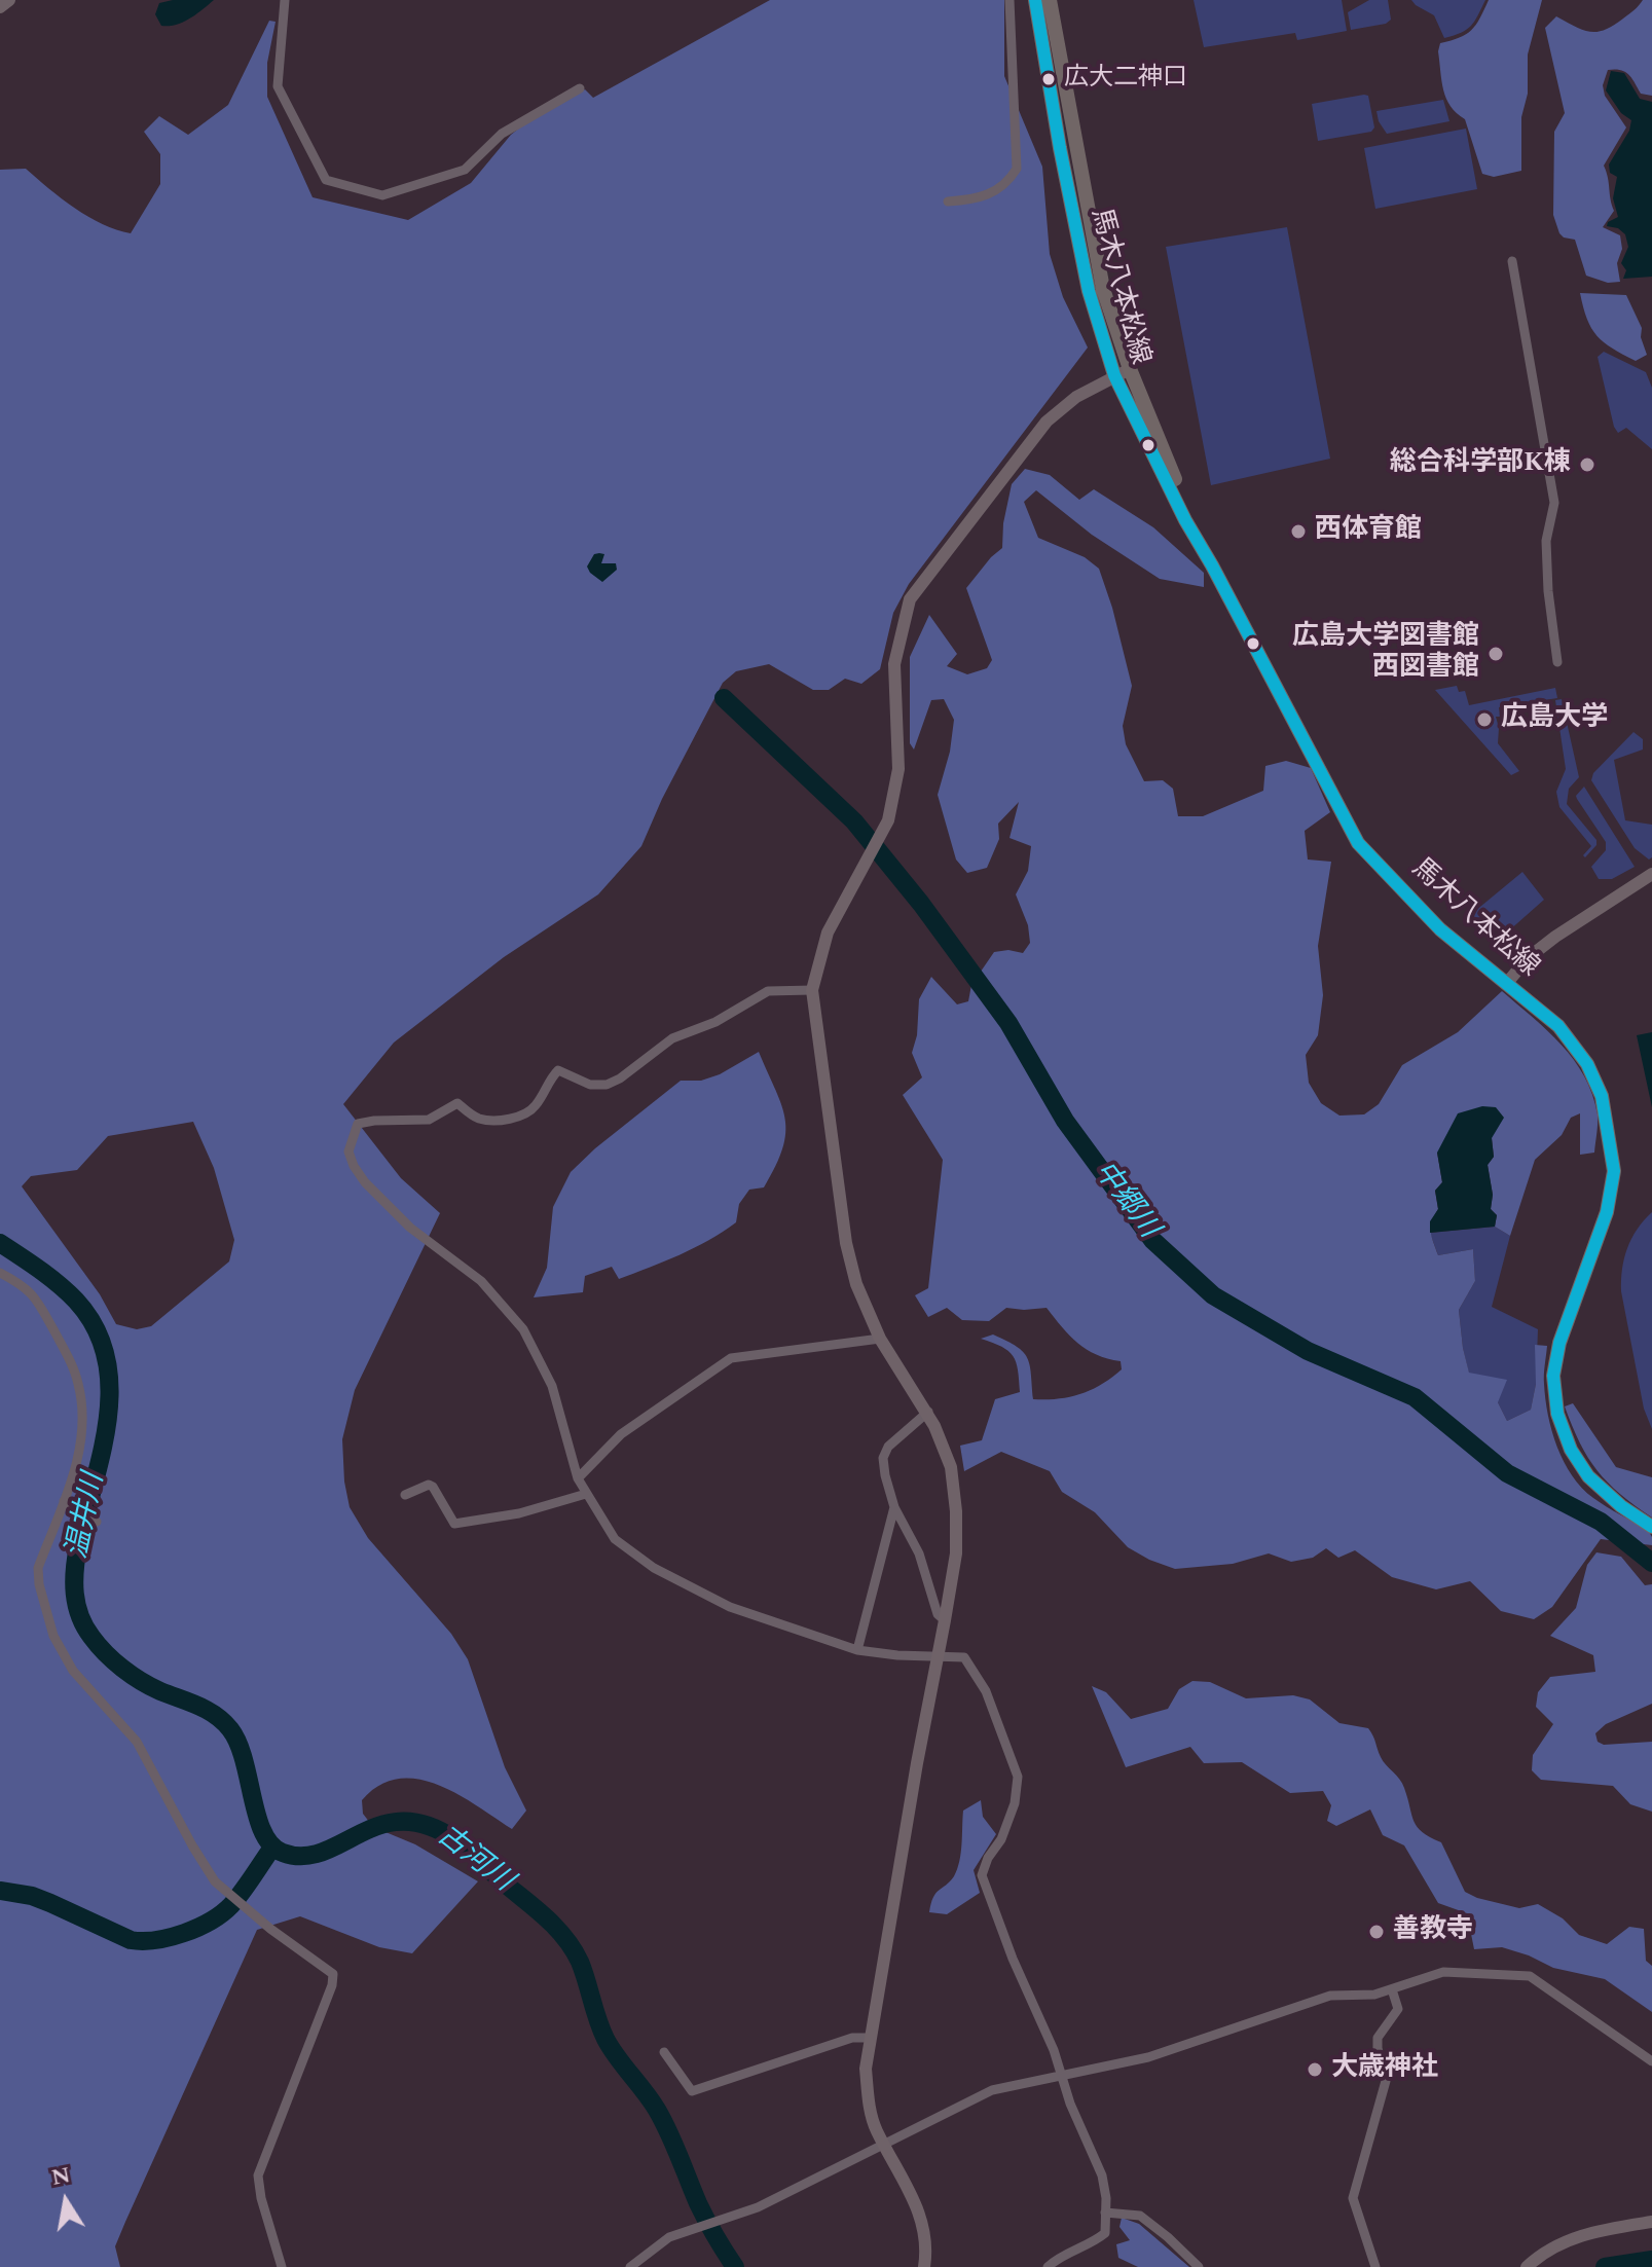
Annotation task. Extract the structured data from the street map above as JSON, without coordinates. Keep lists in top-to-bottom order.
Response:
{
  "streets": {
    "main road": ["馬木八本松線"]
  },
  "water": ["中郷川", "温井川", "古河川"],
  "places": [
    "広大二神口",
    "総合科学部K棟",
    "西体育館",
    "広島大学図書館 西図書館",
    "広島大学",
    "善教寺",
    "大歳神社"
  ],
  "north": "top"
}
